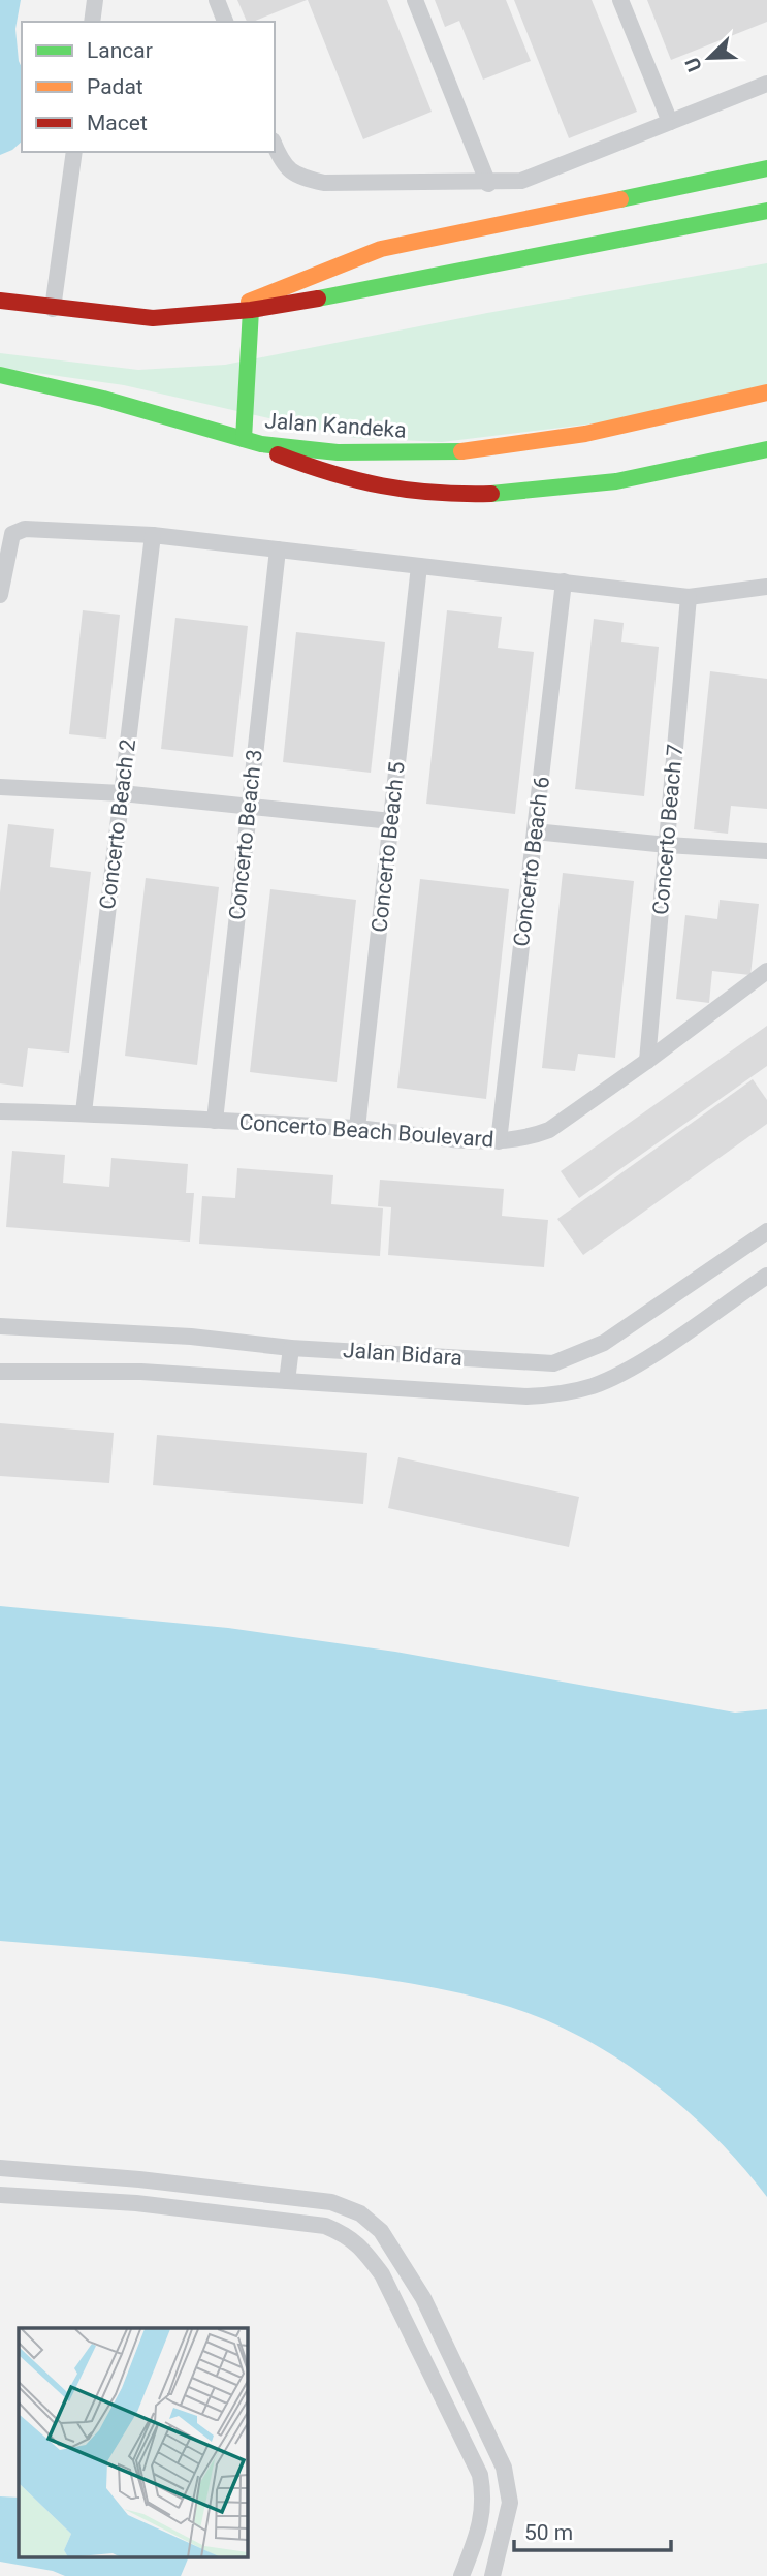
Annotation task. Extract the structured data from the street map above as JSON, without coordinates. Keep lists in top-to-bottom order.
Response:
{
  "streets": {
    "main road": ["Jalan Kandeka"],
    "street": [
      "Concerto Beach 2",
      "Concerto Beach 7",
      "Concerto Beach 3",
      "Concerto Beach 5",
      "Concerto Beach 6",
      "Concerto Beach Boulevard",
      "Jalan Bidara"
    ]
  },
  "crossings": [
    ["Concerto Beach 2", "Concerto Beach Boulevard"],
    ["Concerto Beach 7", "Concerto Beach Boulevard"],
    ["Concerto Beach 3", "Concerto Beach Boulevard"],
    ["Concerto Beach 5", "Concerto Beach Boulevard"],
    ["Concerto Beach 6", "Concerto Beach Boulevard"]
  ],
  "legend": ["Lancar", "Padat", "Macet"],
  "scale_bar": "50 m",
  "north": "bottom left"
}
